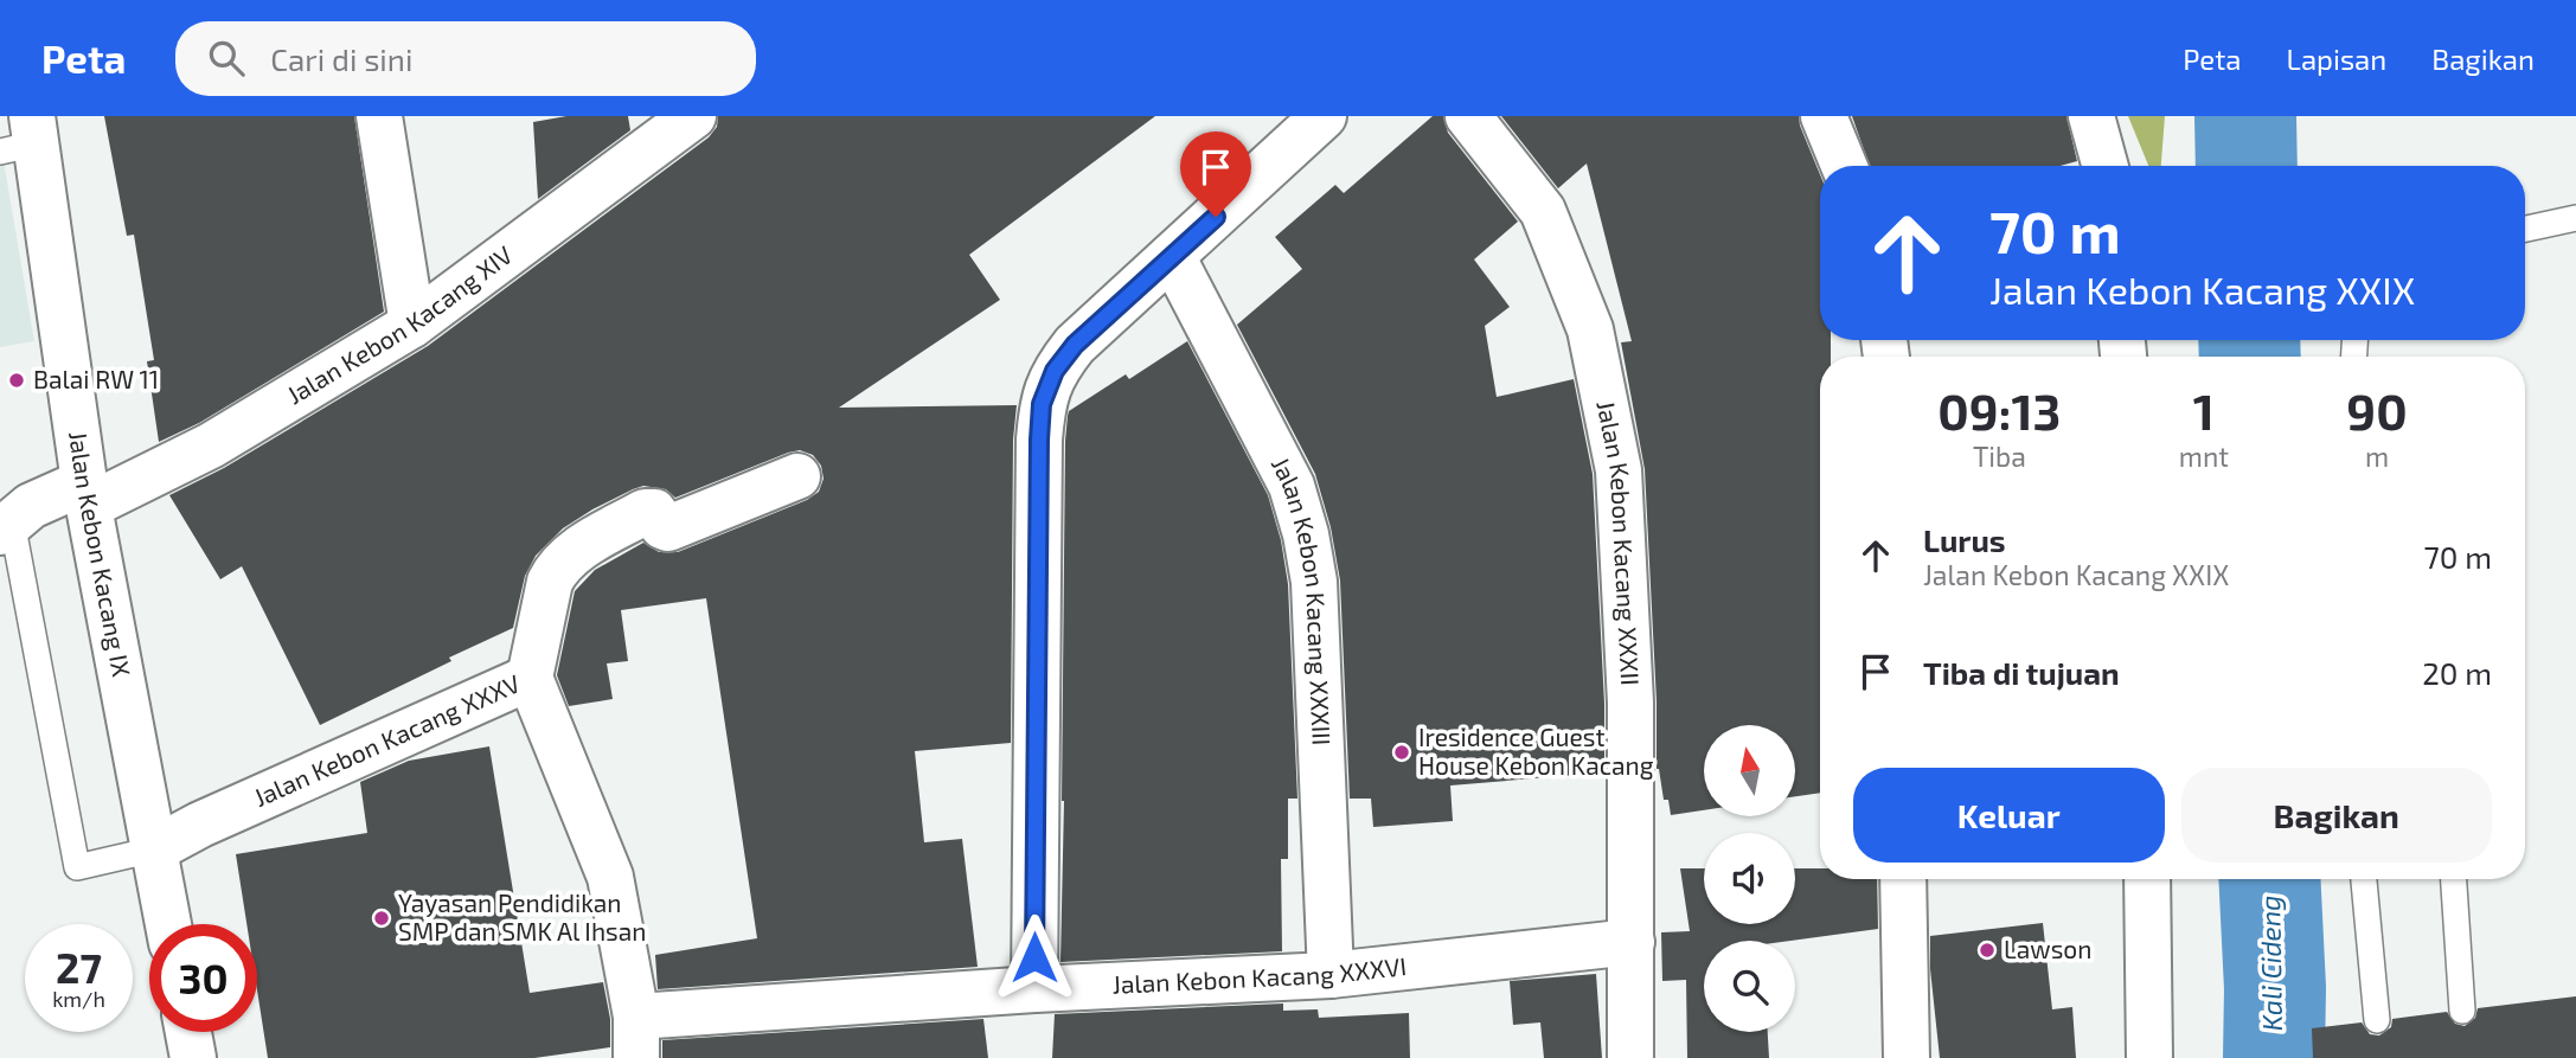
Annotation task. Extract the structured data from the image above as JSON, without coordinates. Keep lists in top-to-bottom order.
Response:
{
  "streets": {
    "street": [
      "Jalan Kebon Kacang XIV",
      "Jalan Kebon Kacang XXXII",
      "Jalan Kebon Kacang IX",
      "Jalan Kebon Kacang XXXIII",
      "Jalan Kebon Kacang XXXV",
      "Jalan Kebon Kacang XXXVI"
    ]
  },
  "crossings": [
    ["Jalan Kebon Kacang XIV", "Jalan Kebon Kacang IX"],
    ["Jalan Kebon Kacang XXXII", "Jalan Kebon Kacang XXXVI"],
    ["Jalan Kebon Kacang IX", "Jalan Kebon Kacang XXXV"],
    ["Jalan Kebon Kacang XXXIII", "Jalan Kebon Kacang XXXVI"],
    ["Jalan Kebon Kacang XXXV", "Jalan Kebon Kacang XXXVI"]
  ],
  "water": ["Kali Cideng"],
  "places": [
    "Balai RW 11",
    "Iresidence Guest House Kebon Kacang",
    "Yayasan Pendidikan SMP dan SMK Al Ihsan",
    "Lawson"
  ],
  "north": "top",
  "page": {
    "header": "Peta",
    "search": "Cari di sini",
    "nav": ["Peta", "Lapisan", "Bagikan"],
    "turn": ["70 m", "Jalan Kebon Kacang XXIX"],
    "eta": [
      "09:13",
      "Tiba",
      "1",
      "mnt",
      "90",
      "m"
    ],
    "list": [
      {
        "name": "Lurus",
        "note": "Jalan Kebon Kacang XXIX",
        "value": "70 m"
      },
      {
        "name": "Tiba di tujuan",
        "value": "20 m"
      }
    ],
    "buttons": ["Keluar", "Bagikan"],
    "speed": "27 km/h",
    "limit": "30"
  }
}
